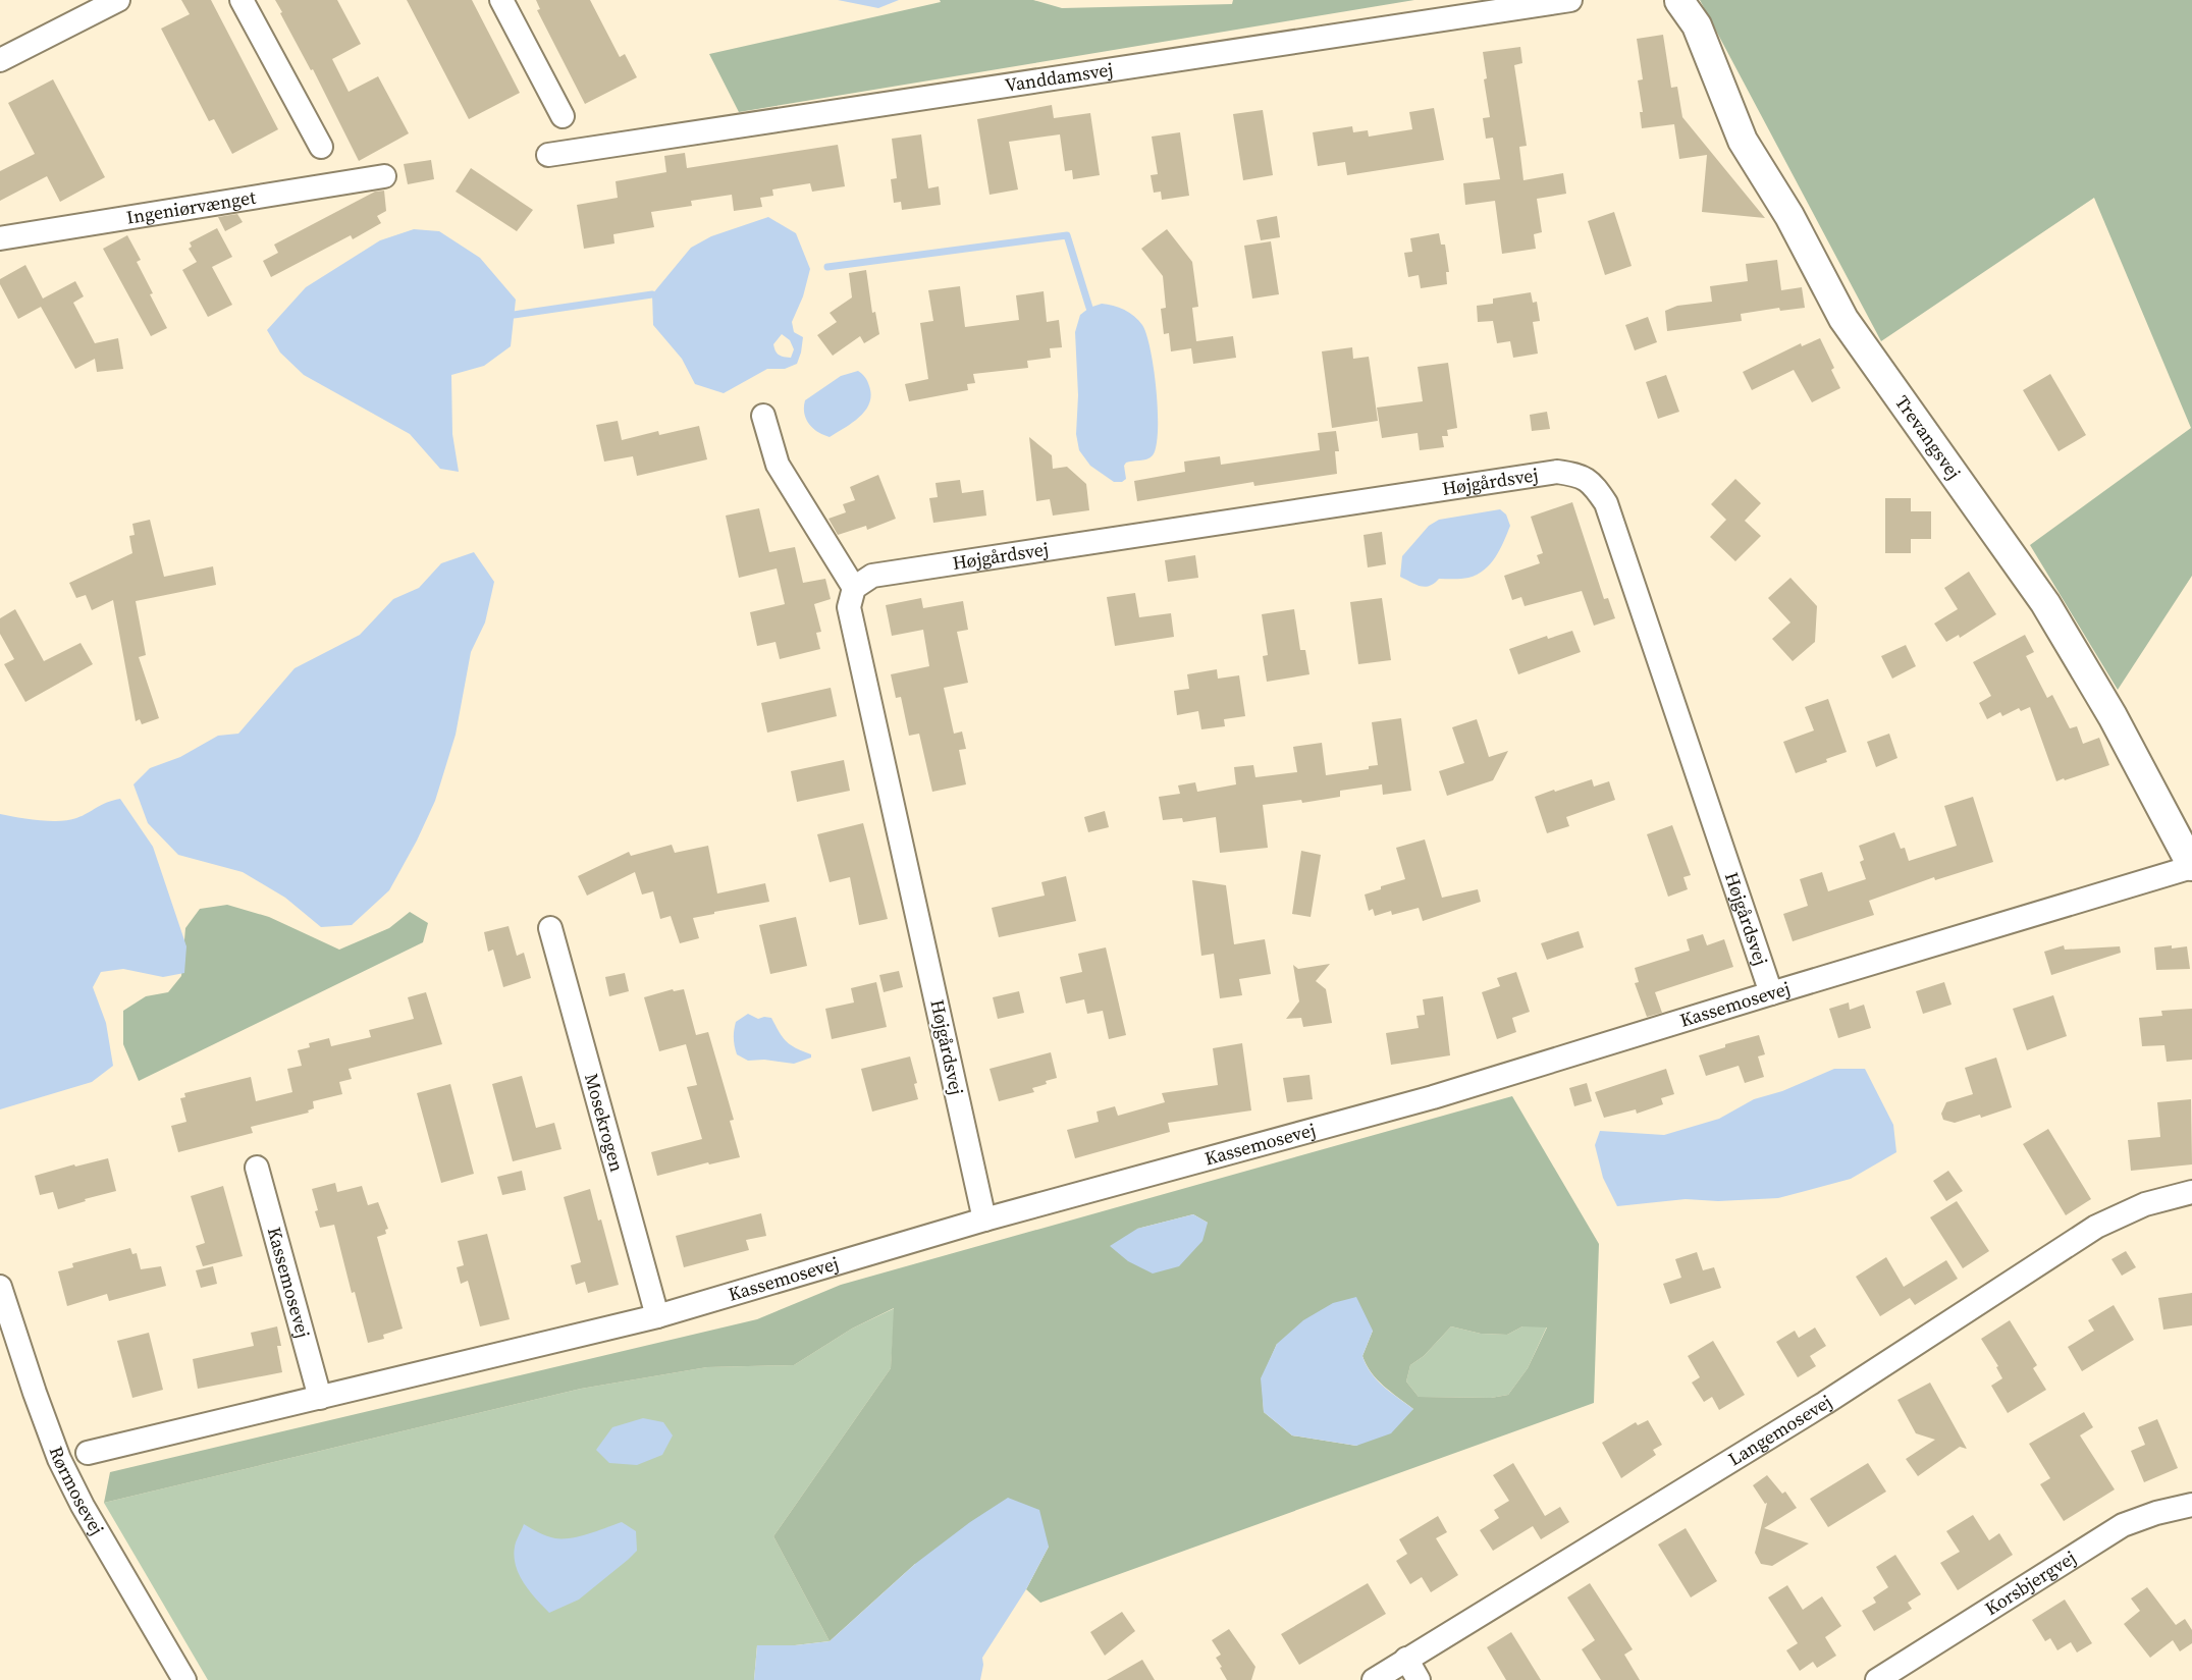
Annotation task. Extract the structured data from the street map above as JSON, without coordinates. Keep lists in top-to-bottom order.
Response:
{
  "streets": {
    "street": [
      "Vanddamsvej",
      "Ingeniørvænget",
      "Trevangsvej",
      "Højgårdsvej",
      "Kassemosevej",
      "Mosekrogen",
      "Langemosevej",
      "Rørmosevej",
      "Korsbjergvej"
    ]
  },
  "crossings": [
    ["Trevangsvej", "Kassemosevej"],
    ["Højgårdsvej", "Kassemosevej"],
    ["Kassemosevej", "Mosekrogen"]
  ]
}
